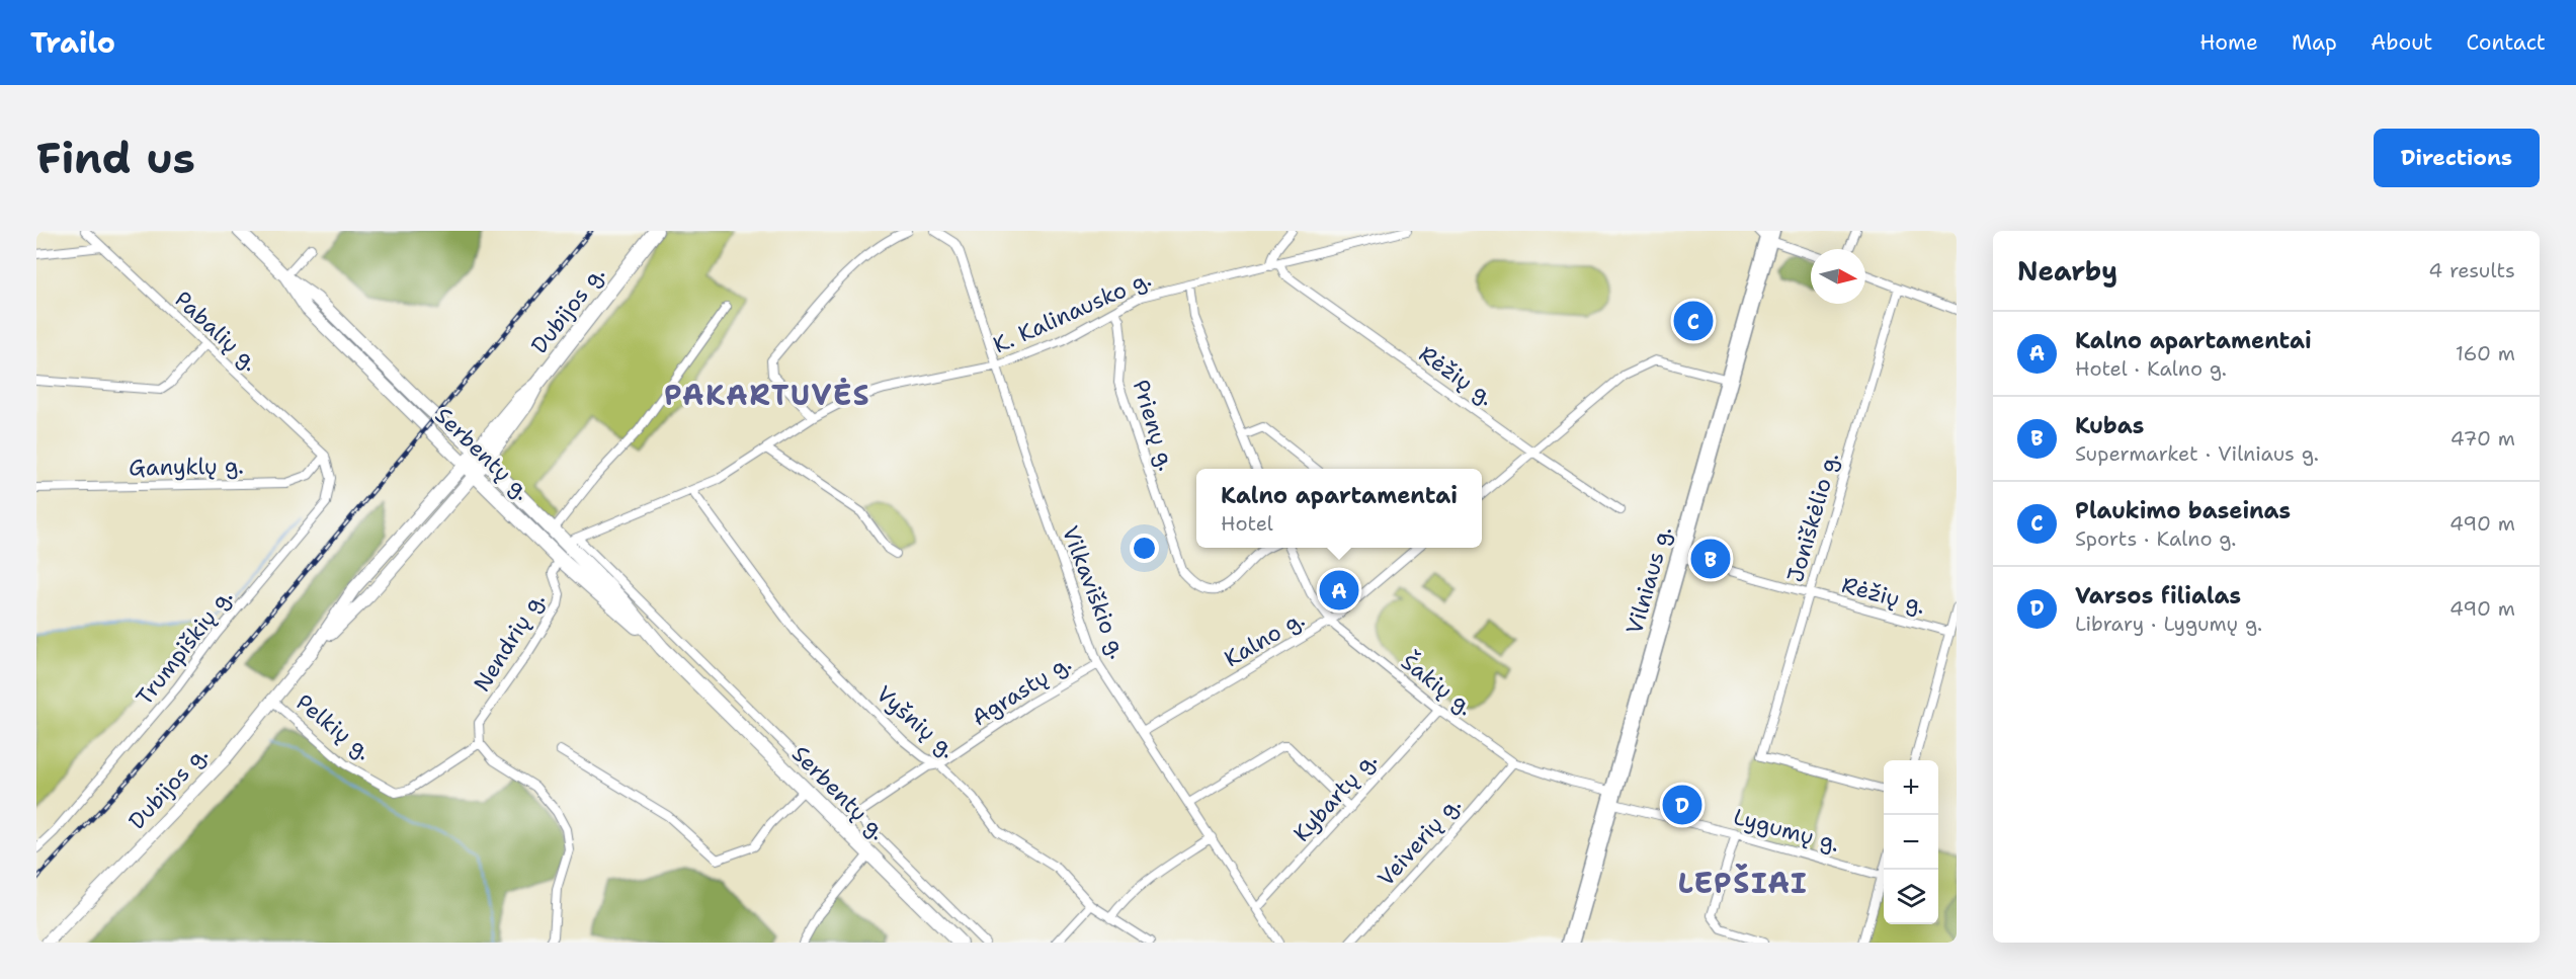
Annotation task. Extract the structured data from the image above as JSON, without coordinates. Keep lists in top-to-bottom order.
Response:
{
  "streets": {
    "highway": ["Vilniaus g."],
    "main road": ["Dubijos g.", "Serbentų g."],
    "street": [
      "K. Kalinausko g.",
      "Pabalių g.",
      "Rėžių g.",
      "Prienų g.",
      "Ganyklų g.",
      "Joniškėlio g.",
      "Vilkaviškio g.",
      "Kalno g.",
      "Nendrių g.",
      "Trumpiškių g.",
      "Šakių g.",
      "Agrastų g.",
      "Vyšnių g.",
      "Pelkių g.",
      "Kybartų g.",
      "Lygumų g.",
      "Veiverių g."
    ]
  },
  "crossings": [
    ["Dubijos g.", "Serbentų g."],
    ["Dubijos g.", "Pelkių g."],
    ["K. Kalinausko g.", "Rėžių g."],
    ["K. Kalinausko g.", "Prienų g."],
    ["K. Kalinausko g.", "Serbentų g."],
    ["K. Kalinausko g.", "Vilkaviškio g."],
    ["K. Kalinausko g.", "Vyšnių g."],
    ["Pabalių g.", "Ganyklų g."],
    ["Pabalių g.", "Trumpiškių g."],
    ["Rėžių g.", "Joniškėlio g."],
    ["Rėžių g.", "Vilniaus g."],
    ["Serbentų g.", "Nendrių g."],
    ["Serbentų g.", "Agrastų g."],
    ["Ganyklų g.", "Trumpiškių g."],
    ["Vilniaus g.", "Šakių g."],
    ["Vilniaus g.", "Lygumų g."],
    ["Vilkaviškio g.", "Kalno g."],
    ["Vilkaviškio g.", "Agrastų g."],
    ["Vilkaviškio g.", "Kybartų g."],
    ["Kalno g.", "Šakių g."],
    ["Nendrių g.", "Pelkių g."],
    ["Šakių g.", "Kybartų g."],
    ["Šakių g.", "Lygumų g."],
    ["Šakių g.", "Veiverių g."],
    ["Agrastų g.", "Vyšnių g."]
  ],
  "districts": ["PAKARTUVĖS", "LEPŠIAI"],
  "north": "right",
  "page": {
    "header": "Trailo",
    "nav": [
      "Home",
      "Map",
      "About",
      "Contact"
    ],
    "buttons": "Directions",
    "title": "Find us",
    "heading": ["Nearby", "4 results"],
    "pins": [
      "C",
      "B",
      "A",
      "D"
    ],
    "list": [
      {
        "mark": "A",
        "name": "Kalno apartamentai",
        "note": "Hotel · Kalno g.",
        "value": "160 m"
      },
      {
        "mark": "B",
        "name": "Kubas",
        "note": "Supermarket · Vilniaus g.",
        "value": "470 m"
      },
      {
        "mark": "C",
        "name": "Plaukimo baseinas",
        "note": "Sports · Kalno g.",
        "value": "490 m"
      },
      {
        "mark": "D",
        "name": "Varsos filialas",
        "note": "Library · Lygumų g.",
        "value": "490 m"
      }
    ],
    "popup": ["Kalno apartamentai", "Hotel"],
    "map_buttons": ["+", "−"]
  }
}
